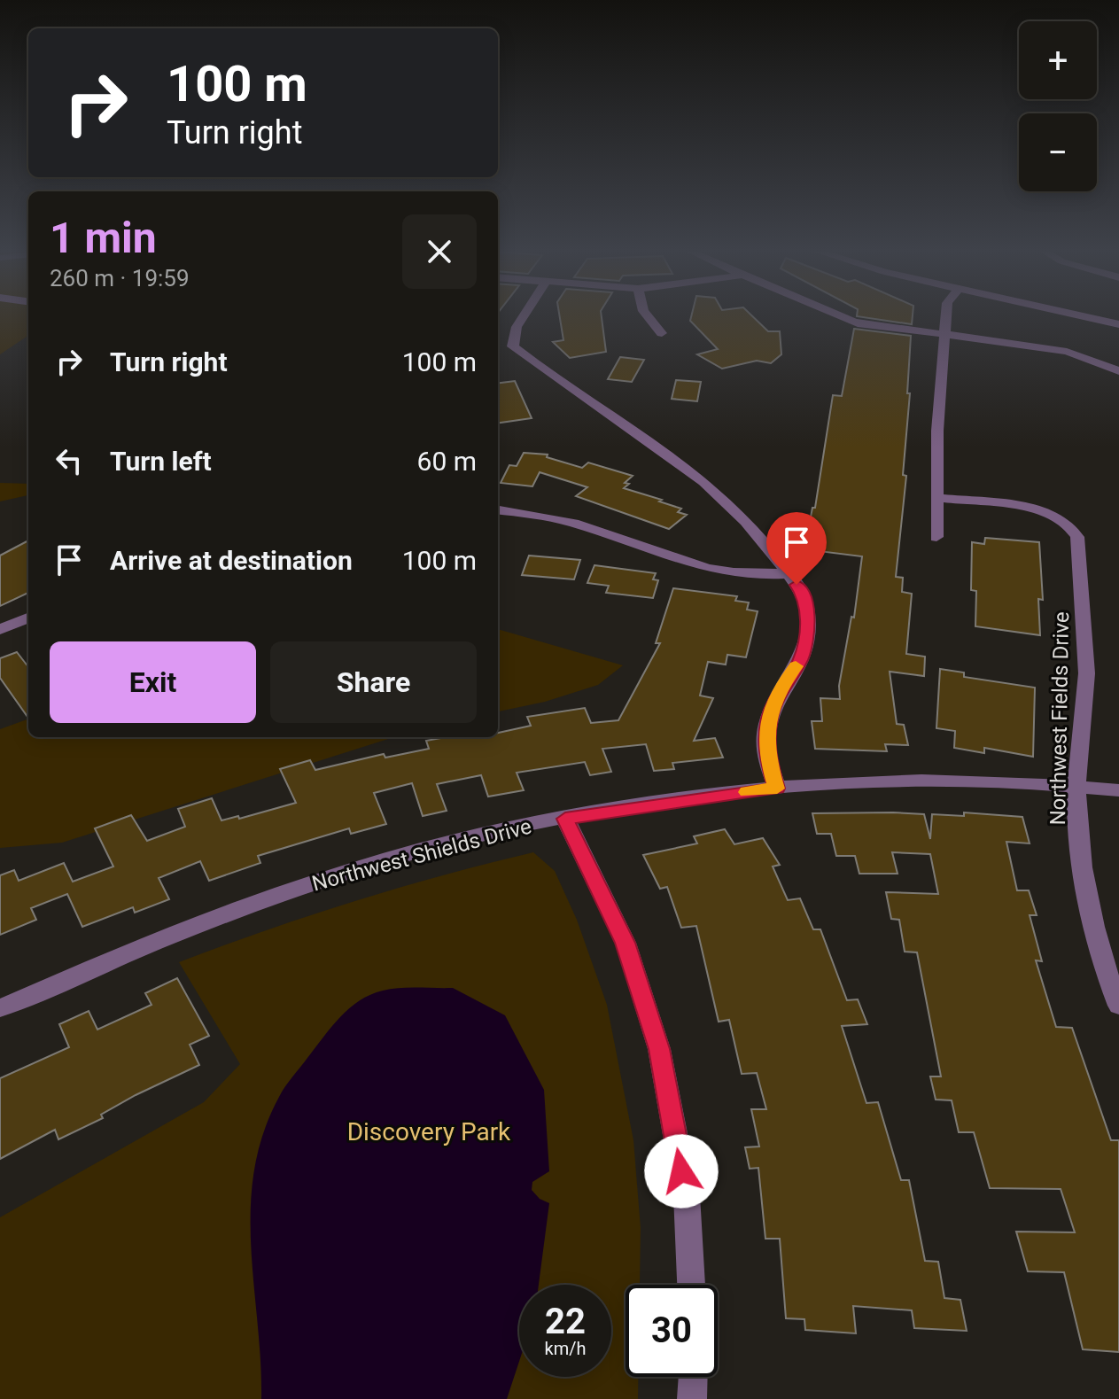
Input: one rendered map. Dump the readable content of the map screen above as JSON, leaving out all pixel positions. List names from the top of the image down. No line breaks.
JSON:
{"streets":{"street":["Northwest Fields Drive","Northwest Shields Drive"]},"crossings":[["Northwest Fields Drive","Northwest Shields Drive"]],"parks":["Discovery Park"],"page":{"map_buttons":["+","−"],"turn":["100 m","Turn right"],"heading":["1 min","260 m · 19:59"],"list":[{"name":"Turn right","value":"100 m"},{"name":"Turn left","value":"60 m"},{"name":"Arrive at destination","value":"100 m"}],"buttons":["Exit","Share"],"speed":"22 km/h","limit":"30"}}
